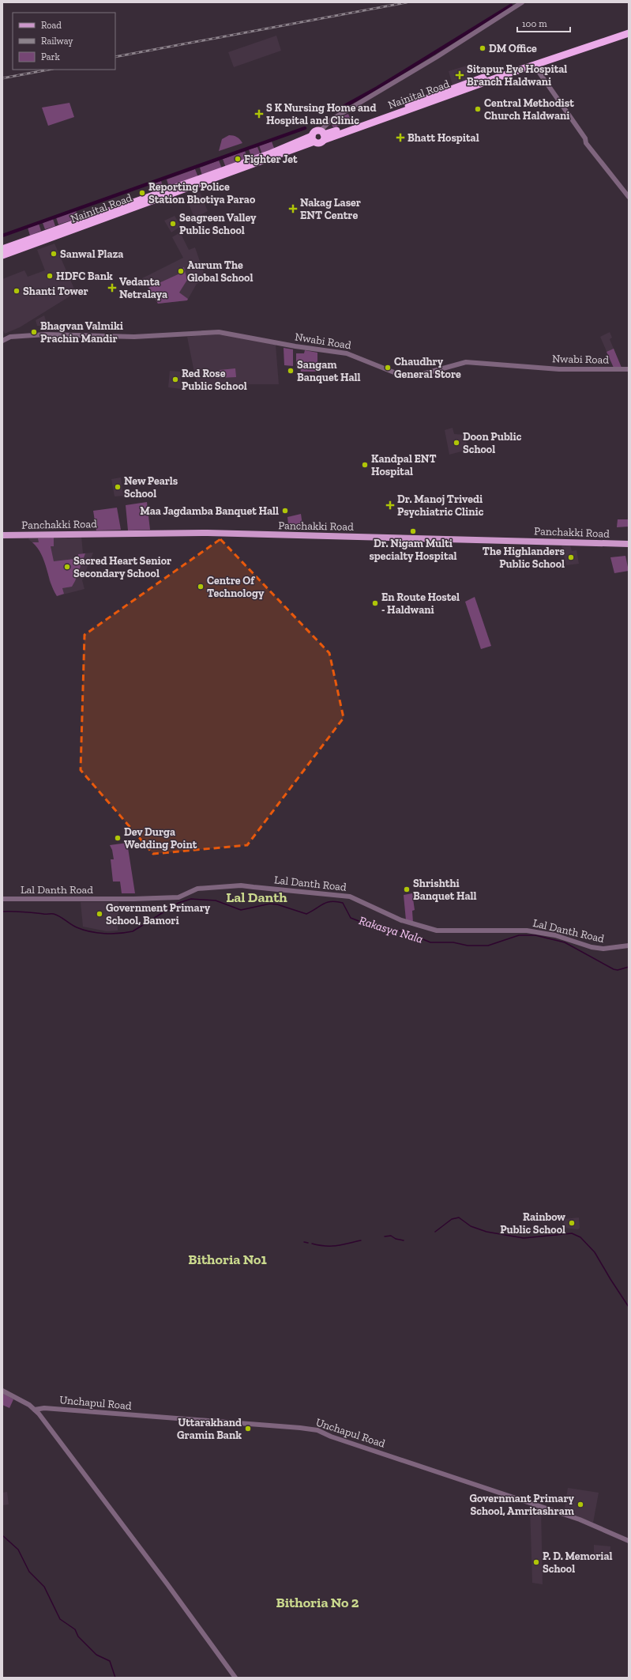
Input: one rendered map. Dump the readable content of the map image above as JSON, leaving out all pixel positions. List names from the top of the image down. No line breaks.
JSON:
{"streets":{"highway":["Nainital Road"],"main road":["Panchakki Road"],"street":["Nwabi Road","Lal Danth Road","Unchapul Road"]},"districts":["Lal Danth","Bithoria No1","Bithoria No 2"],"water":["Rakasya Nala"],"places":{"other":["DM Office","Central Methodist Church Haldwani","Fighter Jet","Reporting Police Station Bhotiya Parao","Seagreen Valley Public School","Sanwal Plaza","Aurum The Global School","HDFC Bank","Shanti Tower","Bhagvan Valmiki Prachin Mandir","Chaudhry General Store","Sangam Banquet Hall","Red Rose Public School","Doon Public School","Kandpal ENT Hospital","New Pearls School","Maa Jagdamba Banquet Hall","Dr. Nigam Multi specialty Hospital","The Highlanders Public School","Sacred Heart Senior Secondary School","Centre Of Technology","En Route Hostel - Haldwani","Dev Durga Wedding Point","Shrishthi Banquet Hall","Government Primary School, Bamori","Rainbow Public School","Uttarakhand Gramin Bank","Governmant Primary School, Amritashram","P. D. Memorial School"],"health":["Sitapur Eye Hospital Branch Haldwani","S K Nursing Home and Hospital and Clinic","Bhatt Hospital","Nakag Laser ENT Centre","Vedanta Netralaya","Dr. Manoj Trivedi Psychiatric Clinic"]},"legend":["Road","Railway","Park"],"scale_bar":"100 m"}
